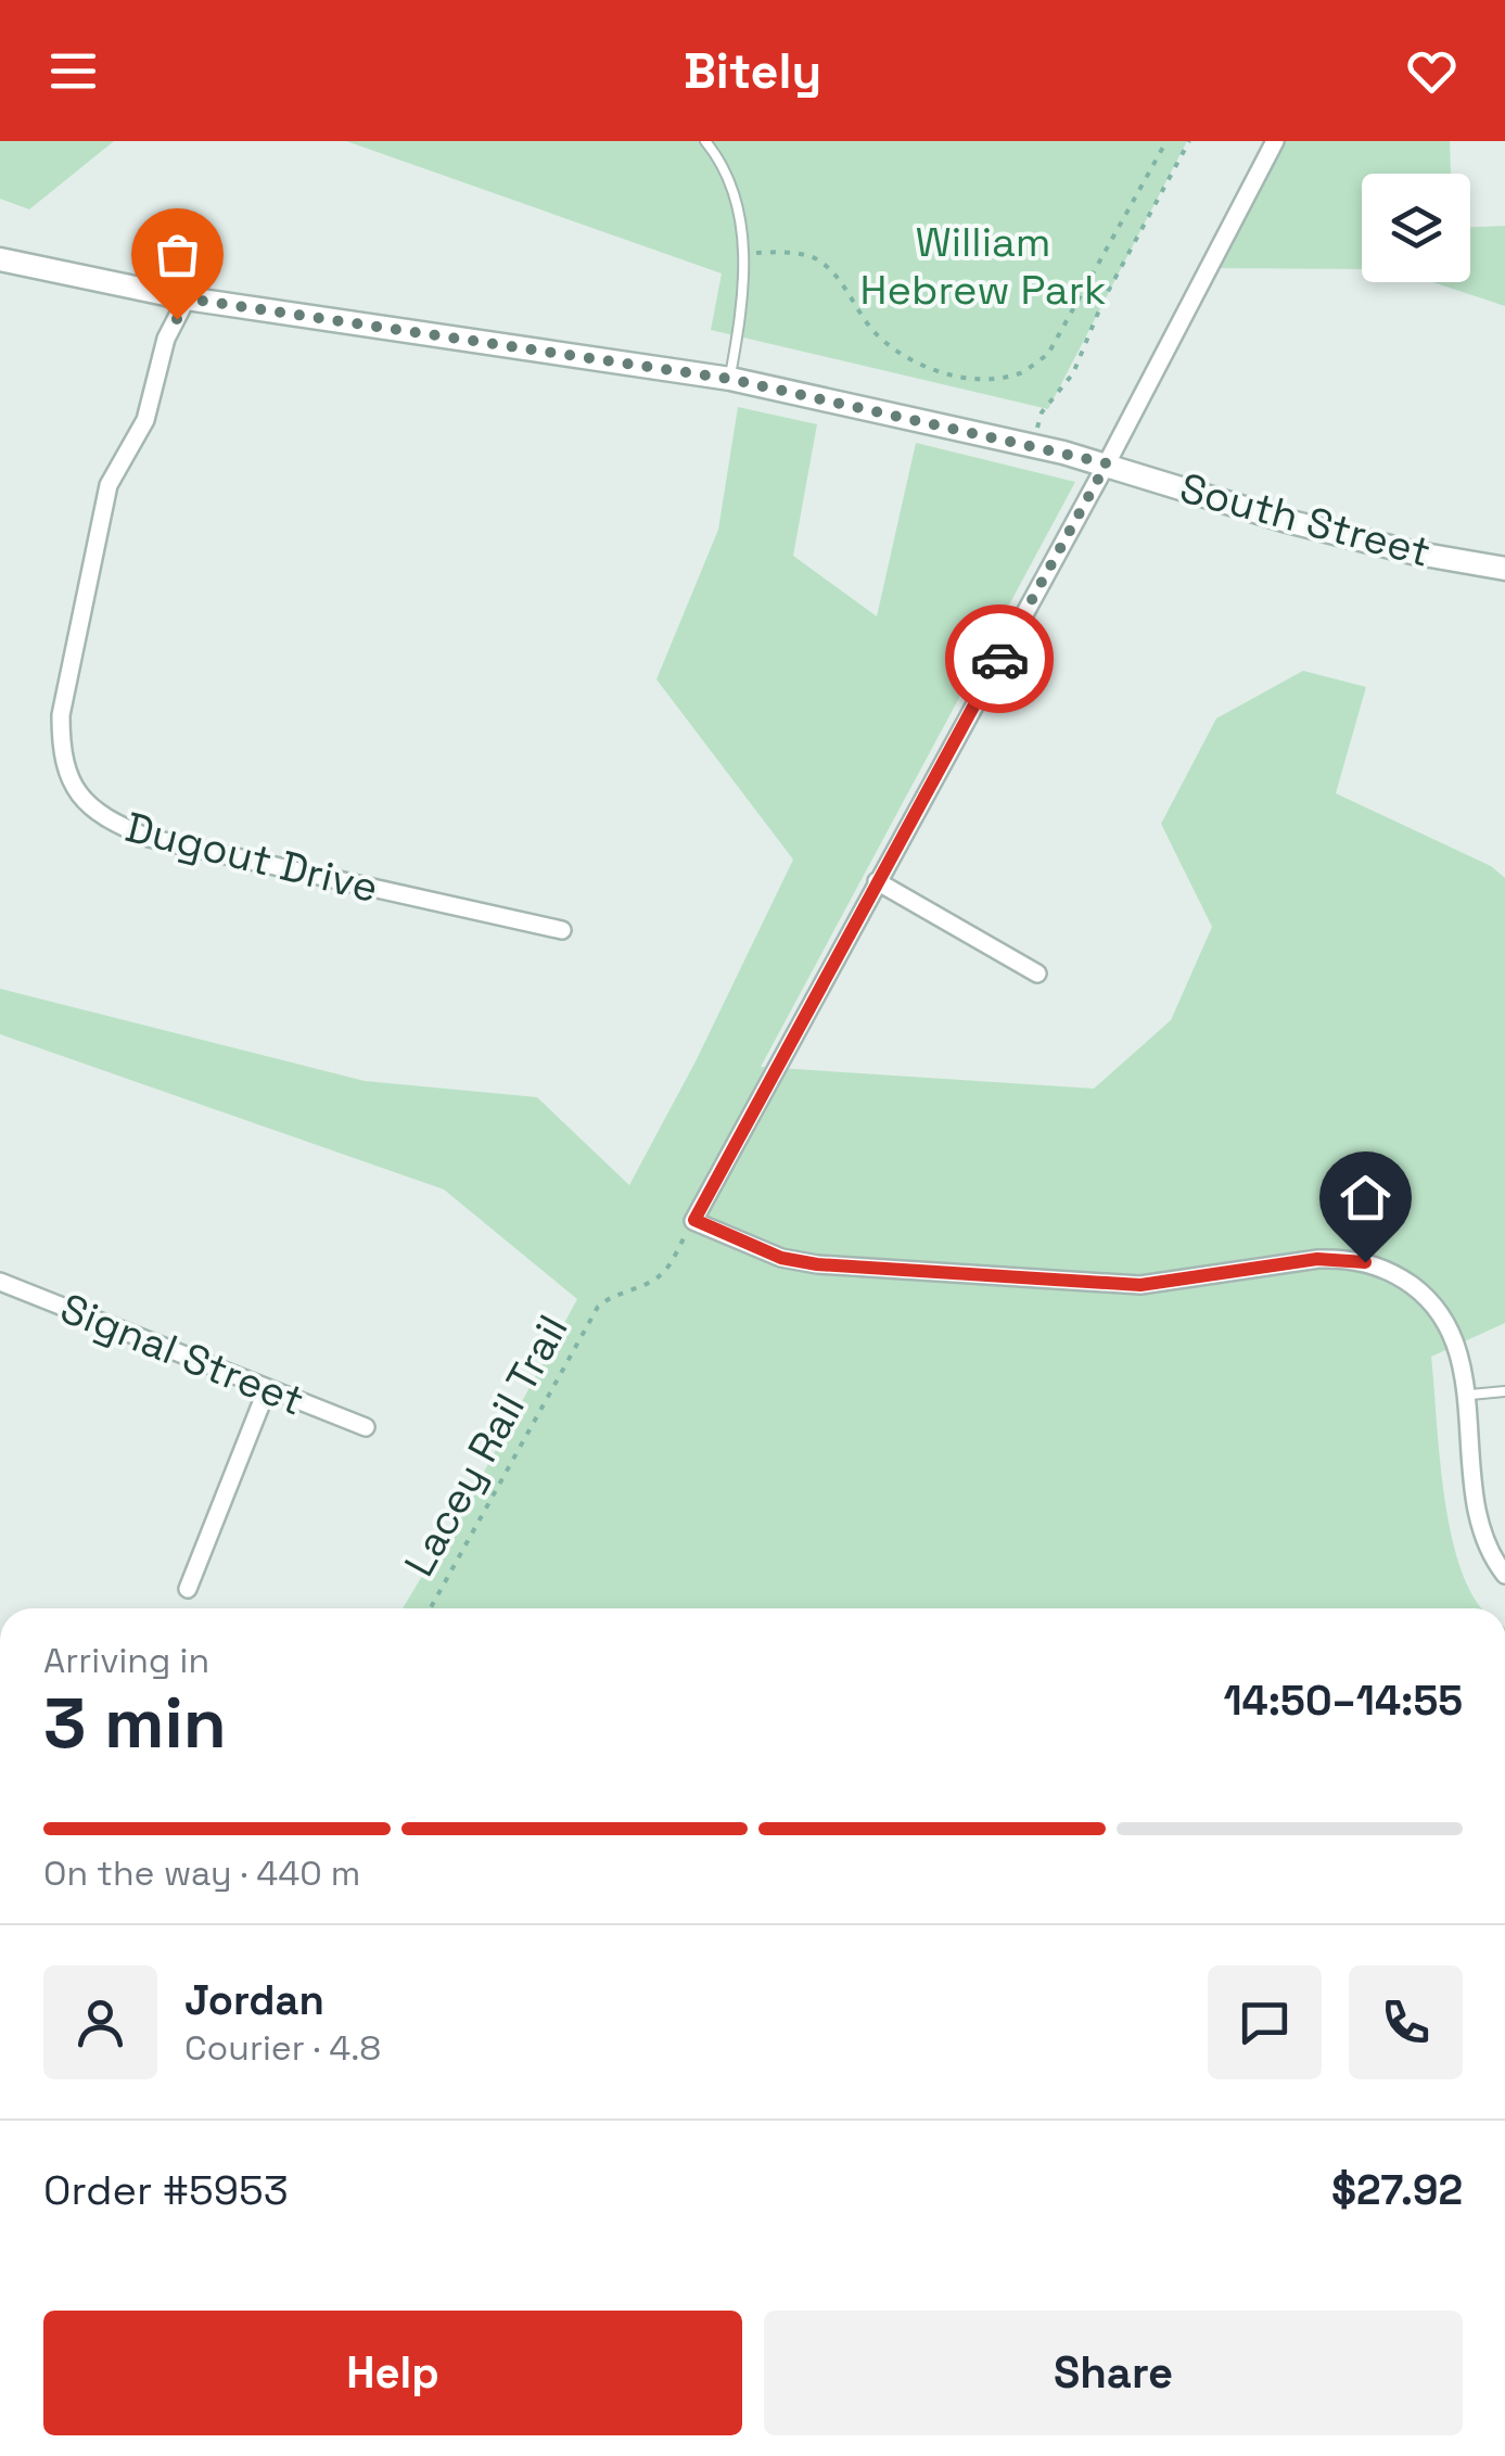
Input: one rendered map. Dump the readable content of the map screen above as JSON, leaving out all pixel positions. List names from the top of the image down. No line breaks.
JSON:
{"streets":{"street":["South Street","Dugout Drive","Signal Street"],"path":["Lacey Rail Trail"]},"crossings":[["South Street","Dugout Drive"]],"parks":["William Hebrew Park"],"page":{"header":"Bitely","heading":["3 min","Arriving in","14:50–14:55"],"panel":["Jordan","Courier · 4.8","Order #5953","$27.92"],"bar":"On the way · 440 m","buttons":["Help","Share"]}}
